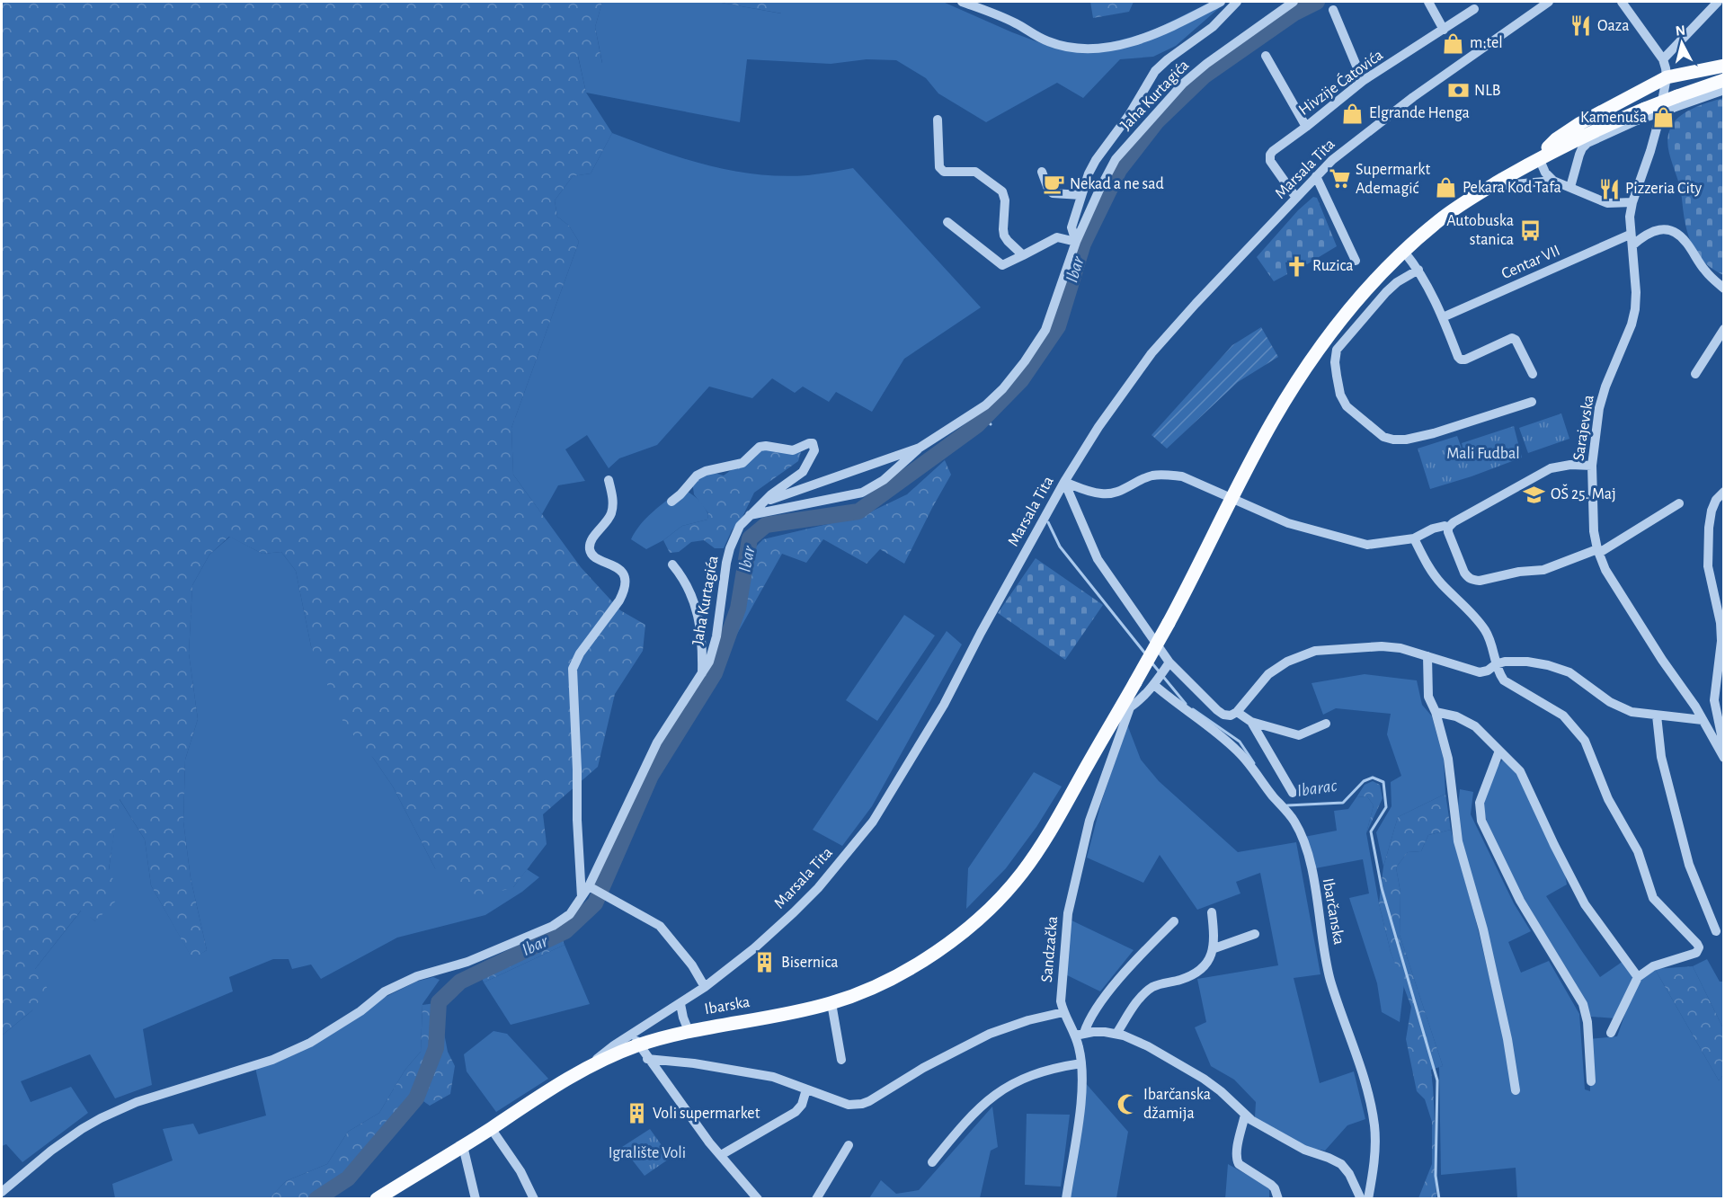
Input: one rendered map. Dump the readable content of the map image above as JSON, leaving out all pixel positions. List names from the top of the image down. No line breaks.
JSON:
{"streets":{"main road":["Ibarska"],"street":["Hivzije Ćatovića","Jaha Kurtagića","Marsala Tita","Centar VII","Sarajevska","Ibarčanska","Sandzačka"]},"crossings":[["Hivzije Ćatovića","Marsala Tita"],["Marsala Tita","Ibarska"],["Centar VII","Sarajevska"],["Sandzačka","Ibarska"]],"water":["Ibar","Ibarac"],"parks":["Mali Fudbal","Igralište Voli"],"places":{"restaurant":["Oaza","Pizzeria City"],"shop":["m:tel","Elgrande Henga","Kamenuša","Pekara Kod Tafa"],"bank":["NLB"],"supermarket":["Supermarkt Ademagić"],"cafe":["Nekad a ne sad"],"bus stop":["Autobuska stanica"],"church":["Ruzica"],"school or university":["OŠ 25. Maj"],"building":["Bisernica","Voli supermarket"],"mosque":["Ibarčanska džamija"]},"north":"top"}
